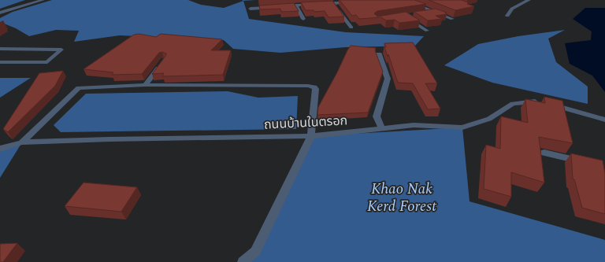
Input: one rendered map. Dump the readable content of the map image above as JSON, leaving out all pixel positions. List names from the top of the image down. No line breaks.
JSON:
{"streets":{"street":["ถนนบ้านในตรอก"]},"parks":["Khao Nak Kerd Forest"]}
